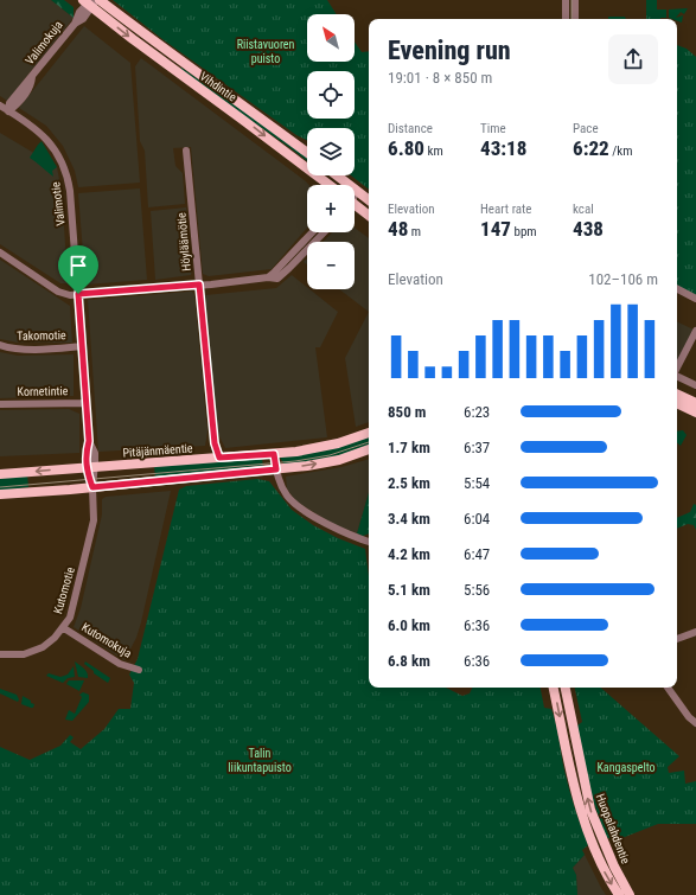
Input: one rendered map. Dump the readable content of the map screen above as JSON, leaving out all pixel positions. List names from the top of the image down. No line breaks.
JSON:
{"streets":{"main road":["Vihdintie","Pitäjänmäentie","Huopalahdentie"],"street":["Valimokuja","Valimotie","Höyläämötie","Takomotie","Kornetintie","Kutomotie","Kutomokuja"]},"crossings":[["Valimokuja","Vihdintie"],["Valimokuja","Valimotie"],["Valimotie","Takomotie"],["Valimotie","Kornetintie"],["Valimotie","Pitäjänmäentie"],["Valimotie","Kutomotie"],["Höyläämötie","Pitäjänmäentie"],["Kutomotie","Kutomokuja"]],"parks":["Riistavuoren puisto","Talin liikuntapuisto","Kangaspelto"],"north":"top left","page":{"map_buttons":["+","−"],"heading":["Evening run","19:01 · 8 × 850 m"],"stats":[["Distance","6.80 km"],["Time","43:18"],["Pace","6:22 /km"],["Elevation","48 m"],["Heart rate","147 bpm"],["kcal","438"]],"chart":["Elevation","102–106 m"],"list":[{"name":"850 m","note":"6:23"},{"name":"1.7 km","note":"6:37"},{"name":"2.5 km","note":"5:54"},{"name":"3.4 km","note":"6:04"},{"name":"4.2 km","note":"6:47"},{"name":"5.1 km","note":"5:56"},{"name":"6.0 km","note":"6:36"},{"name":"6.8 km","note":"6:36"}]}}
